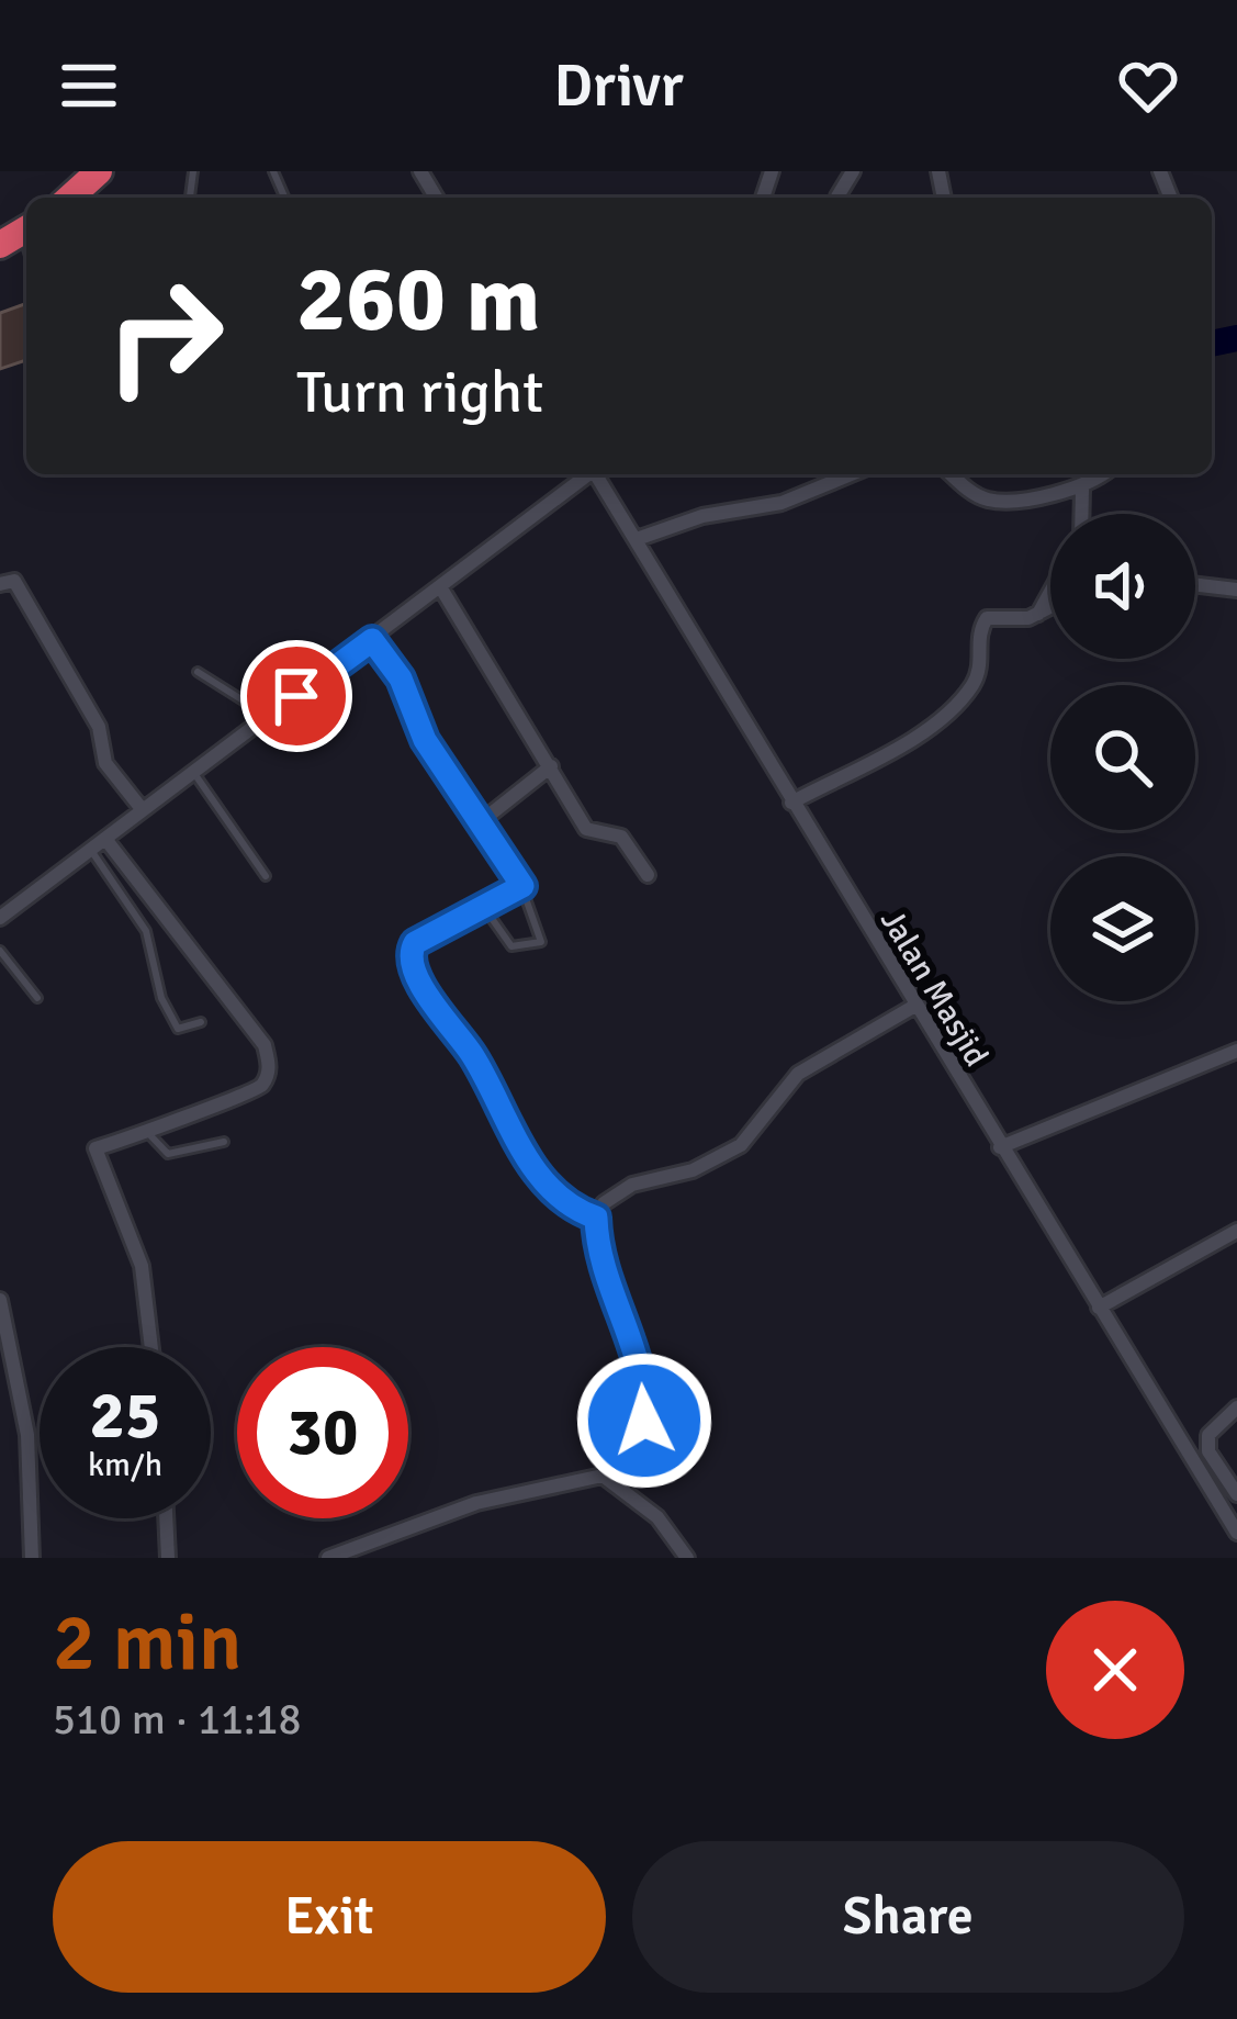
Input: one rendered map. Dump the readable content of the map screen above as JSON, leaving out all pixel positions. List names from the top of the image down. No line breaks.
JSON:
{"streets":{"street":["Jalan Masjid"]},"page":{"header":"Drivr","turn":["260 m","Turn right"],"speed":"25 km/h","limit":"30","heading":["2 min","510 m · 11:18"],"buttons":["Exit","Share"]}}
